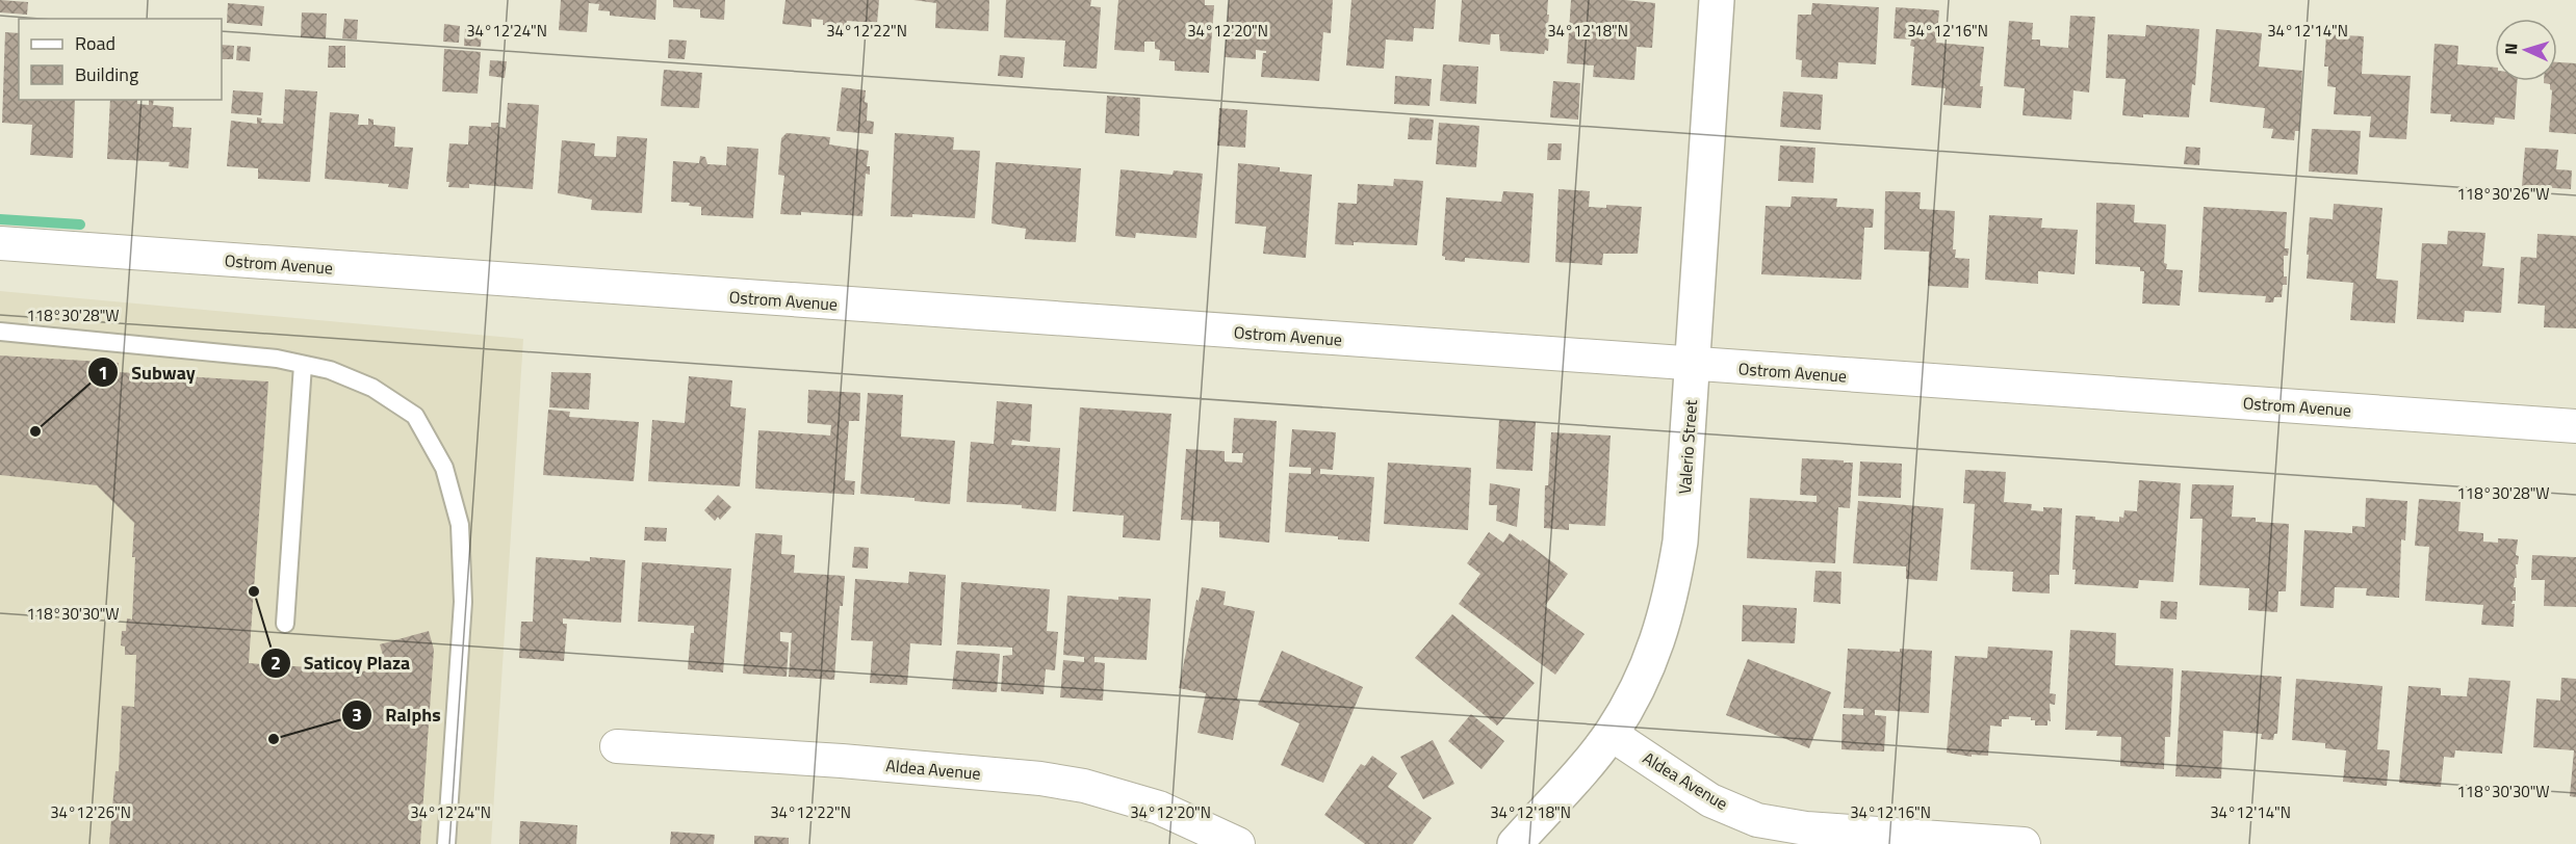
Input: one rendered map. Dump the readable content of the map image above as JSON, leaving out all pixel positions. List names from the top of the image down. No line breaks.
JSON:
{"streets":{"street":["Ostrom Avenue","Valerio Street","Aldea Avenue"]},"crossings":[["Ostrom Avenue","Valerio Street"],["Valerio Street","Aldea Avenue"]],"places":["Subway","Saticoy Plaza","Ralphs"],"legend":["Road","Building"],"north":"left","coordinates":["34°12'24\"N","34°12'22\"N","34°12'20\"N","34°12'18\"N","34°12'16\"N","34°12'14\"N","118°30'26\"W","118°30'28\"W","118°30'30\"W","34°12'26\"N"]}
